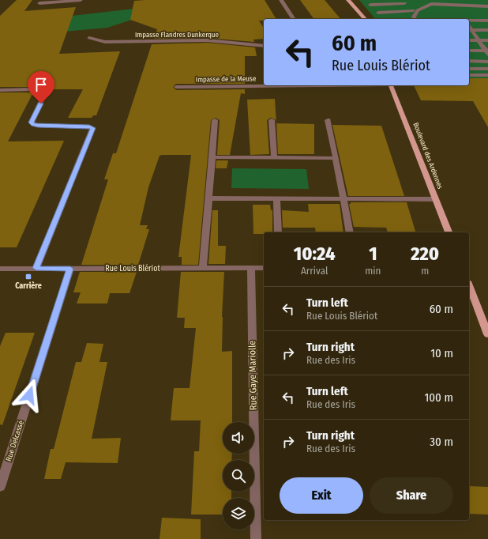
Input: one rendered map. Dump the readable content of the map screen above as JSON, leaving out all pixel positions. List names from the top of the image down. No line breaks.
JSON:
{"streets":{"main road":["Boulevard des Ardennes"],"street":["Impasse Flandres Dunkerque","Impasse de la Meuse","Rue Louis Blériot","Rue Gaye Mariolle","Rue Delcassé"]},"crossings":[["Rue Louis Blériot","Rue Gaye Mariolle"],["Rue Louis Blériot","Rue Delcassé"]],"places":{"transit":["Carrière"]},"page":{"turn":["60 m","Rue Louis Blériot"],"eta":["10:24","Arrival","1","min","220","m"],"list":[{"name":"Turn left","note":"Rue Louis Blériot","value":"60 m"},{"name":"Turn right","note":"Rue des Iris","value":"10 m"},{"name":"Turn left","note":"Rue des Iris","value":"100 m"},{"name":"Turn right","note":"Rue des Iris","value":"30 m"}],"buttons":["Exit","Share"]}}
